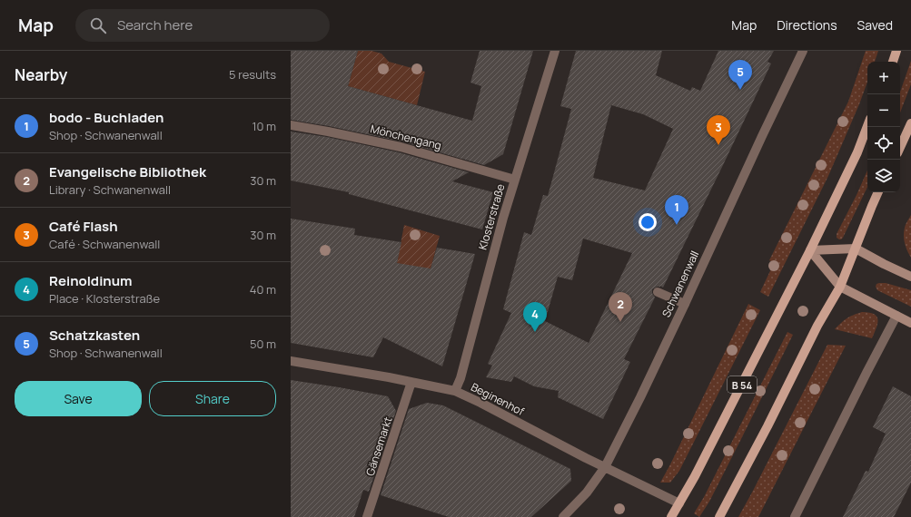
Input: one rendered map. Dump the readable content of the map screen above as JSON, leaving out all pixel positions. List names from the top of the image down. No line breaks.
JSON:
{"streets":{"main road":["B 54"],"street":["Mönchengang","Klosterstraße","Schwanenwall","Beginenhof","Gänsemarkt"]},"crossings":[["Mönchengang","Klosterstraße"],["Klosterstraße","Beginenhof"],["Schwanenwall","Beginenhof"],["B 54","Beginenhof"],["Beginenhof","Gänsemarkt"]],"page":{"header":"Map","search":"Search here","nav":["Map","Directions","Saved"],"heading":["Nearby","5 results"],"pins":["5","3","1","2","4"],"map_buttons":["+","−"],"list":[{"mark":"1","name":"bodo - Buchladen","note":"Shop · Schwanenwall","value":"10 m"},{"mark":"2","name":"Evangelische Bibliothek","note":"Library · Schwanenwall","value":"30 m"},{"mark":"3","name":"Café Flash","note":"Café · Schwanenwall","value":"30 m"},{"mark":"4","name":"Reinoldinum","note":"Place · Klosterstraße","value":"40 m"},{"mark":"5","name":"Schatzkasten","note":"Shop · Schwanenwall","value":"50 m"}],"buttons":["Save","Share"]}}
